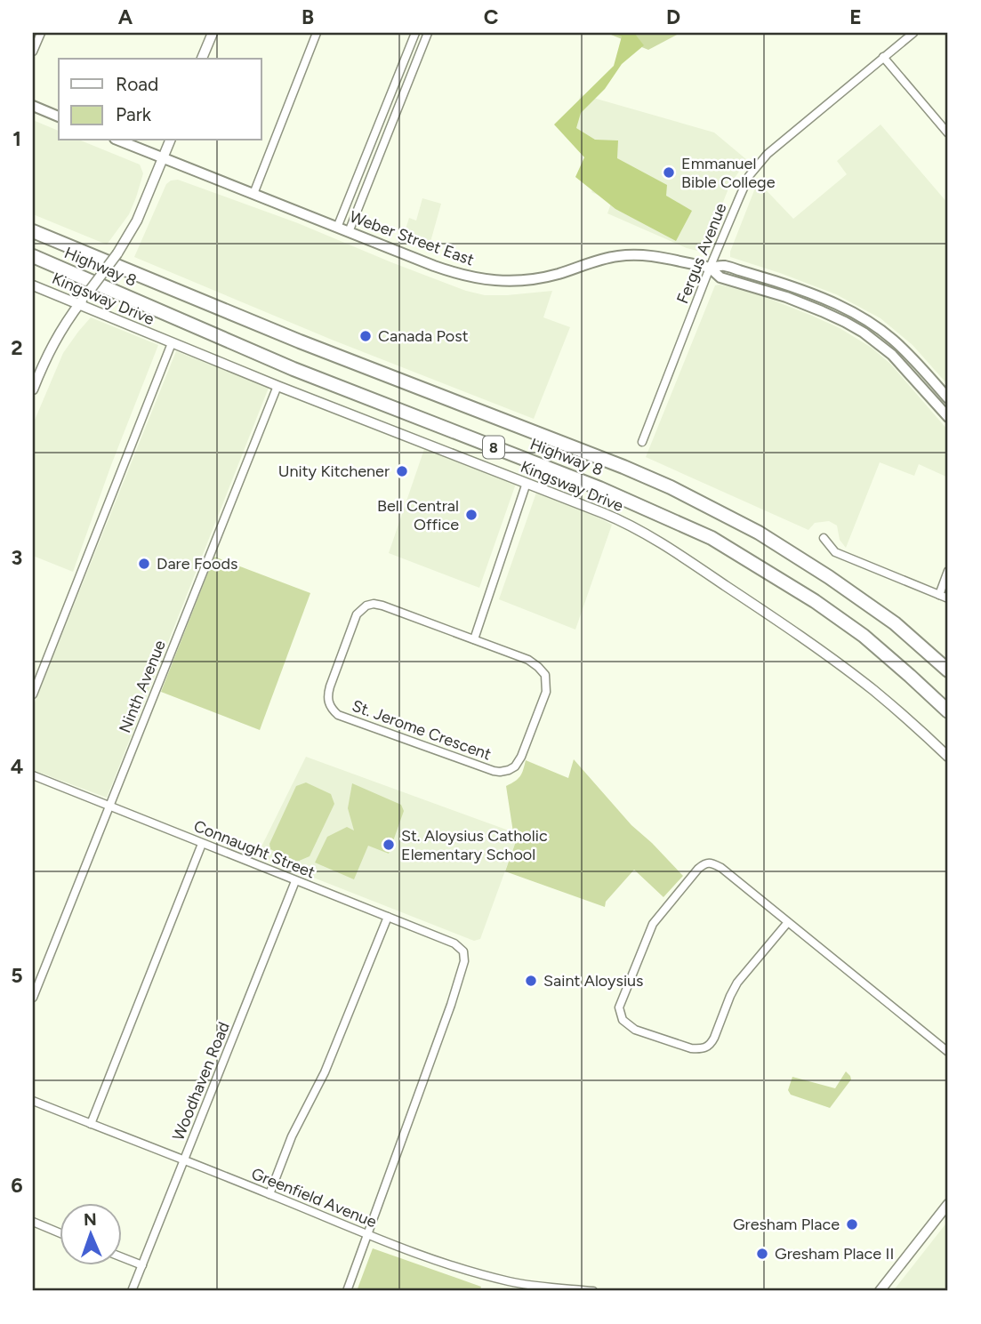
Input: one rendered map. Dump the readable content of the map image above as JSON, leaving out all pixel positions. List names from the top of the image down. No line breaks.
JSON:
{"streets":{"highway":["Highway 8","8"],"main road":["Weber Street East"],"street":["Fergus Avenue","Kingsway Drive","Ninth Avenue","St. Jerome Crescent","Connaught Street","Woodhaven Road","Greenfield Avenue"]},"crossings":[["Weber Street East","Fergus Avenue"],["Kingsway Drive","Ninth Avenue"],["Ninth Avenue","Connaught Street"],["Connaught Street","Woodhaven Road"],["Connaught Street","Greenfield Avenue"],["Woodhaven Road","Greenfield Avenue"]],"places":["Emmanuel Bible College","Canada Post","Unity Kitchener","Bell Central Office","Dare Foods","St. Aloysius Catholic Elementary School","Saint Aloysius","Gresham Place","Gresham Place II"],"legend":["Road","Park"],"north":"top","grid":{"columns":["A","B","C","D","E"],"rows":["1","2","3","4","5","6"]}}
